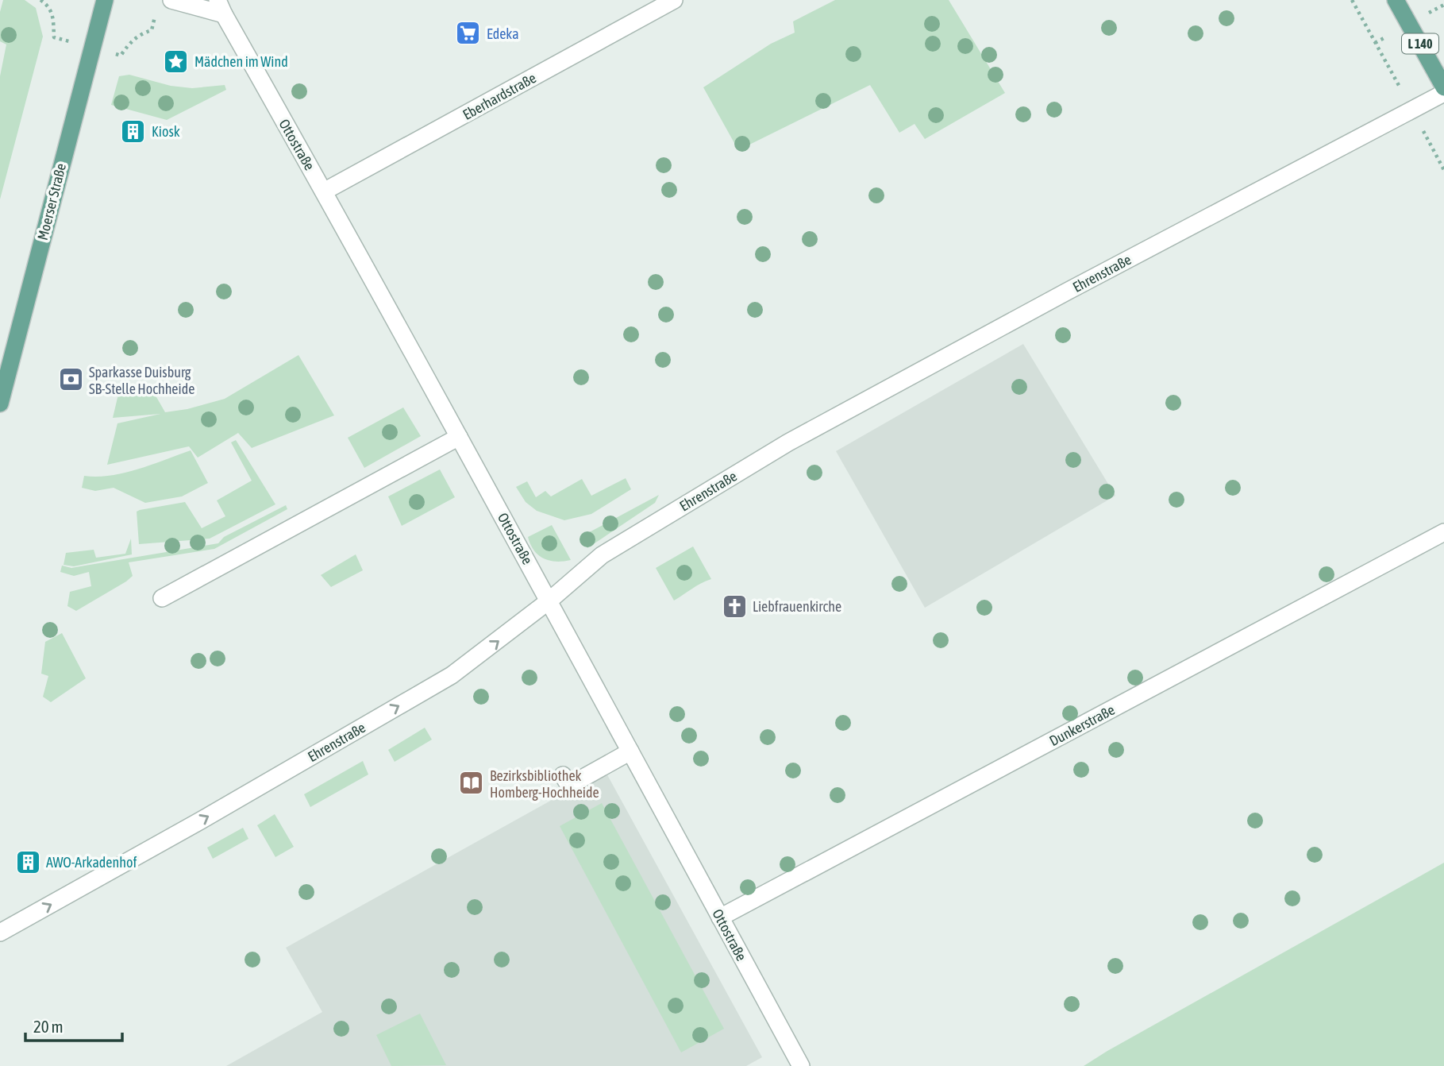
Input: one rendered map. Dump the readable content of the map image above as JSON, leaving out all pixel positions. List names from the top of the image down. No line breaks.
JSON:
{"streets":{"main road":["L 140","Moerser Straße"],"street":["Eberhardstraße","Ottostraße","Ehrenstraße","Dunkerstraße"]},"crossings":[["Eberhardstraße","Ottostraße"],["Ottostraße","Ehrenstraße"],["Ottostraße","Dunkerstraße"]],"one_way":["Ehrenstraße"],"places":{"supermarket":["Edeka"],"place":["Mädchen im Wind"],"building":["Kiosk","AWO-Arkadenhof"],"bank":["Sparkasse Duisburg SB-Stelle Hochheide"],"church":["Liebfrauenkirche"],"library":["Bezirksbibliothek Homberg-Hochheide"]},"scale_bar":"20 m"}
